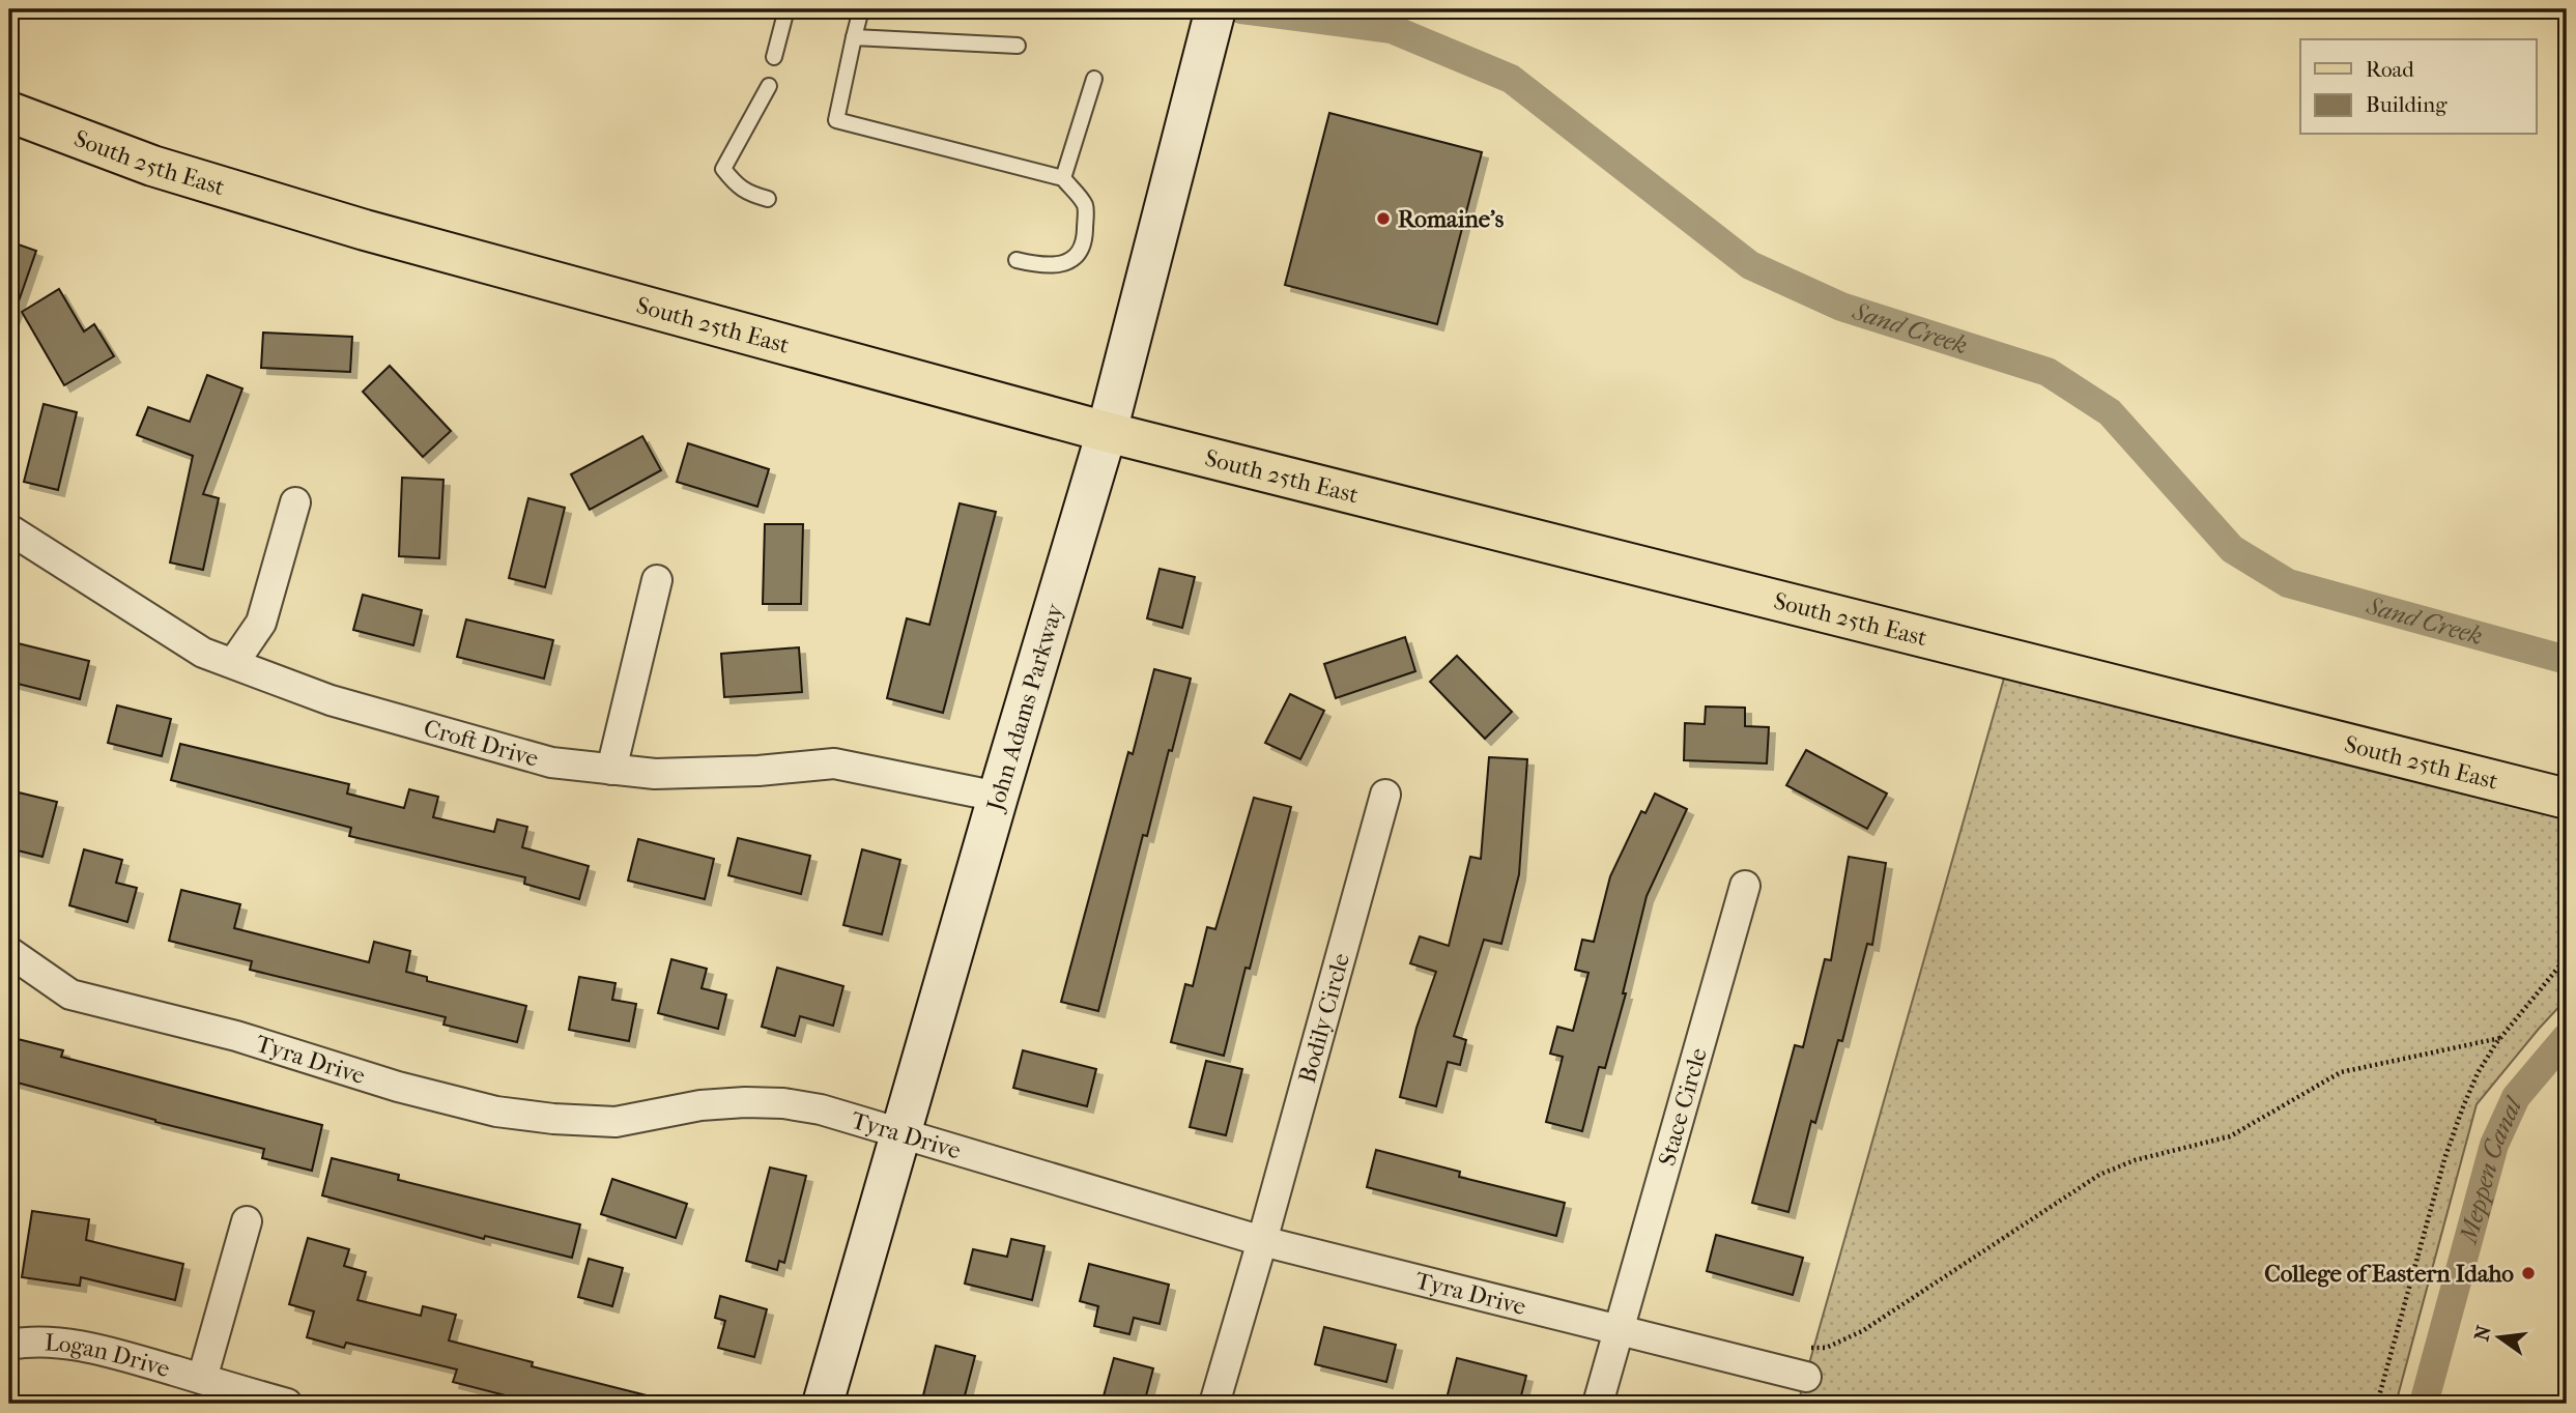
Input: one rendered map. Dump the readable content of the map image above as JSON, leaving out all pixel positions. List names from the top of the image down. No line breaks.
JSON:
{"streets":{"main road":["South 25th East"],"street":["John Adams Parkway","Croft Drive","Bodily Circle","Tyra Drive","Stace Circle","Logan Drive"]},"crossings":[["South 25th East","John Adams Parkway"],["John Adams Parkway","Croft Drive"],["John Adams Parkway","Tyra Drive"],["Bodily Circle","Tyra Drive"],["Tyra Drive","Stace Circle"]],"water":["Sand Creek","Meppen Canal"],"places":["Romaine's","College of Eastern Idaho"],"legend":["Road","Building"],"north":"left"}
